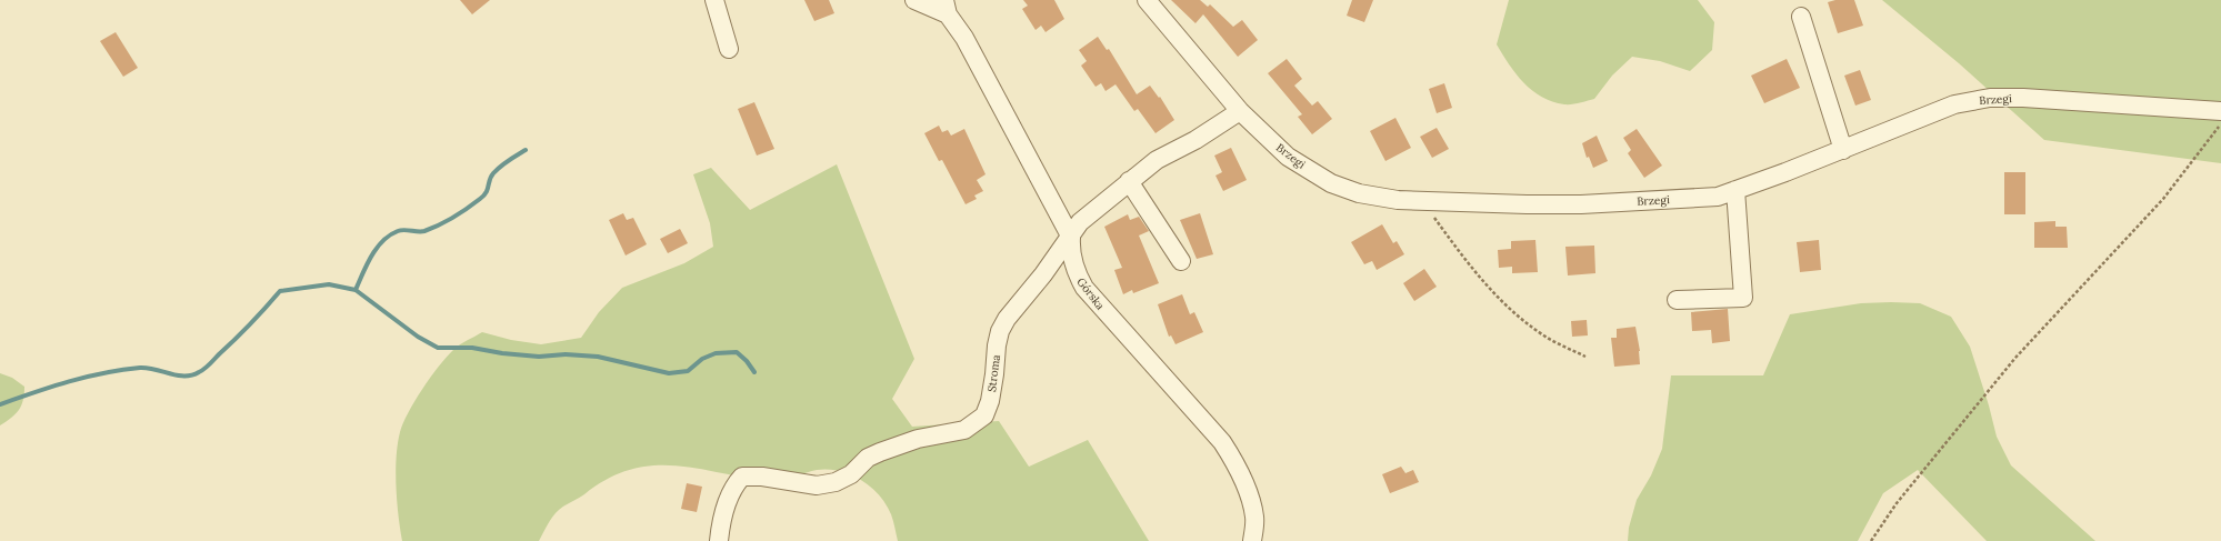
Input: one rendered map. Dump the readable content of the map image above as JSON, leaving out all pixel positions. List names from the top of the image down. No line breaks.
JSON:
{"streets":{"street":["Brzegi","Górska","Stroma"]},"crossings":[["Brzegi","Stroma"],["Górska","Stroma"]]}
